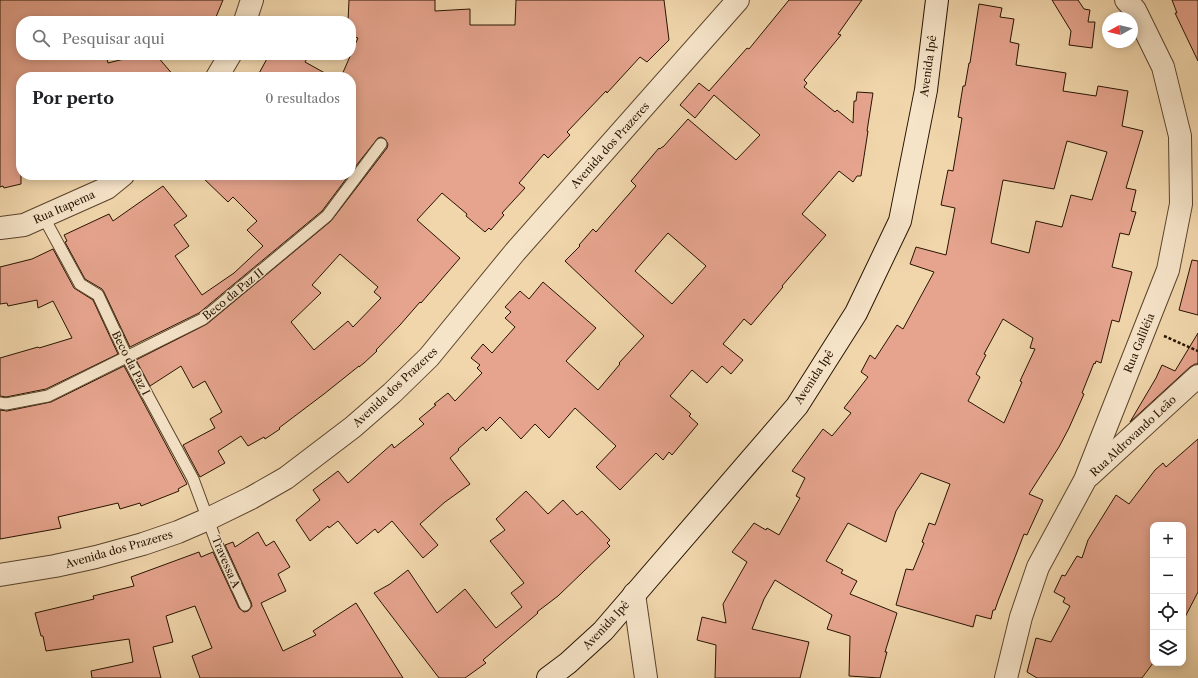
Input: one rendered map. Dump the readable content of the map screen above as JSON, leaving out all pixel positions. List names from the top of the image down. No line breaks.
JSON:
{"streets":{"street":["Avenida Ipê","Avenida dos Prazeres","Rua Itapema","Rua Galiléia","Rua Aldrovando Leão"],"lane":["Beco da Paz II","Beco da Paz I","Travessa A"]},"crossings":[["Avenida dos Prazeres","Beco da Paz I"],["Avenida dos Prazeres","Travessa A"],["Rua Itapema","Beco da Paz I"],["Beco da Paz II","Beco da Paz I"],["Rua Galiléia","Rua Aldrovando Leão"],["Beco da Paz I","Travessa A"]],"north":"left","page":{"search":"Pesquisar aqui","heading":["Por perto","0 resultados"],"map_buttons":["+","−"]}}
